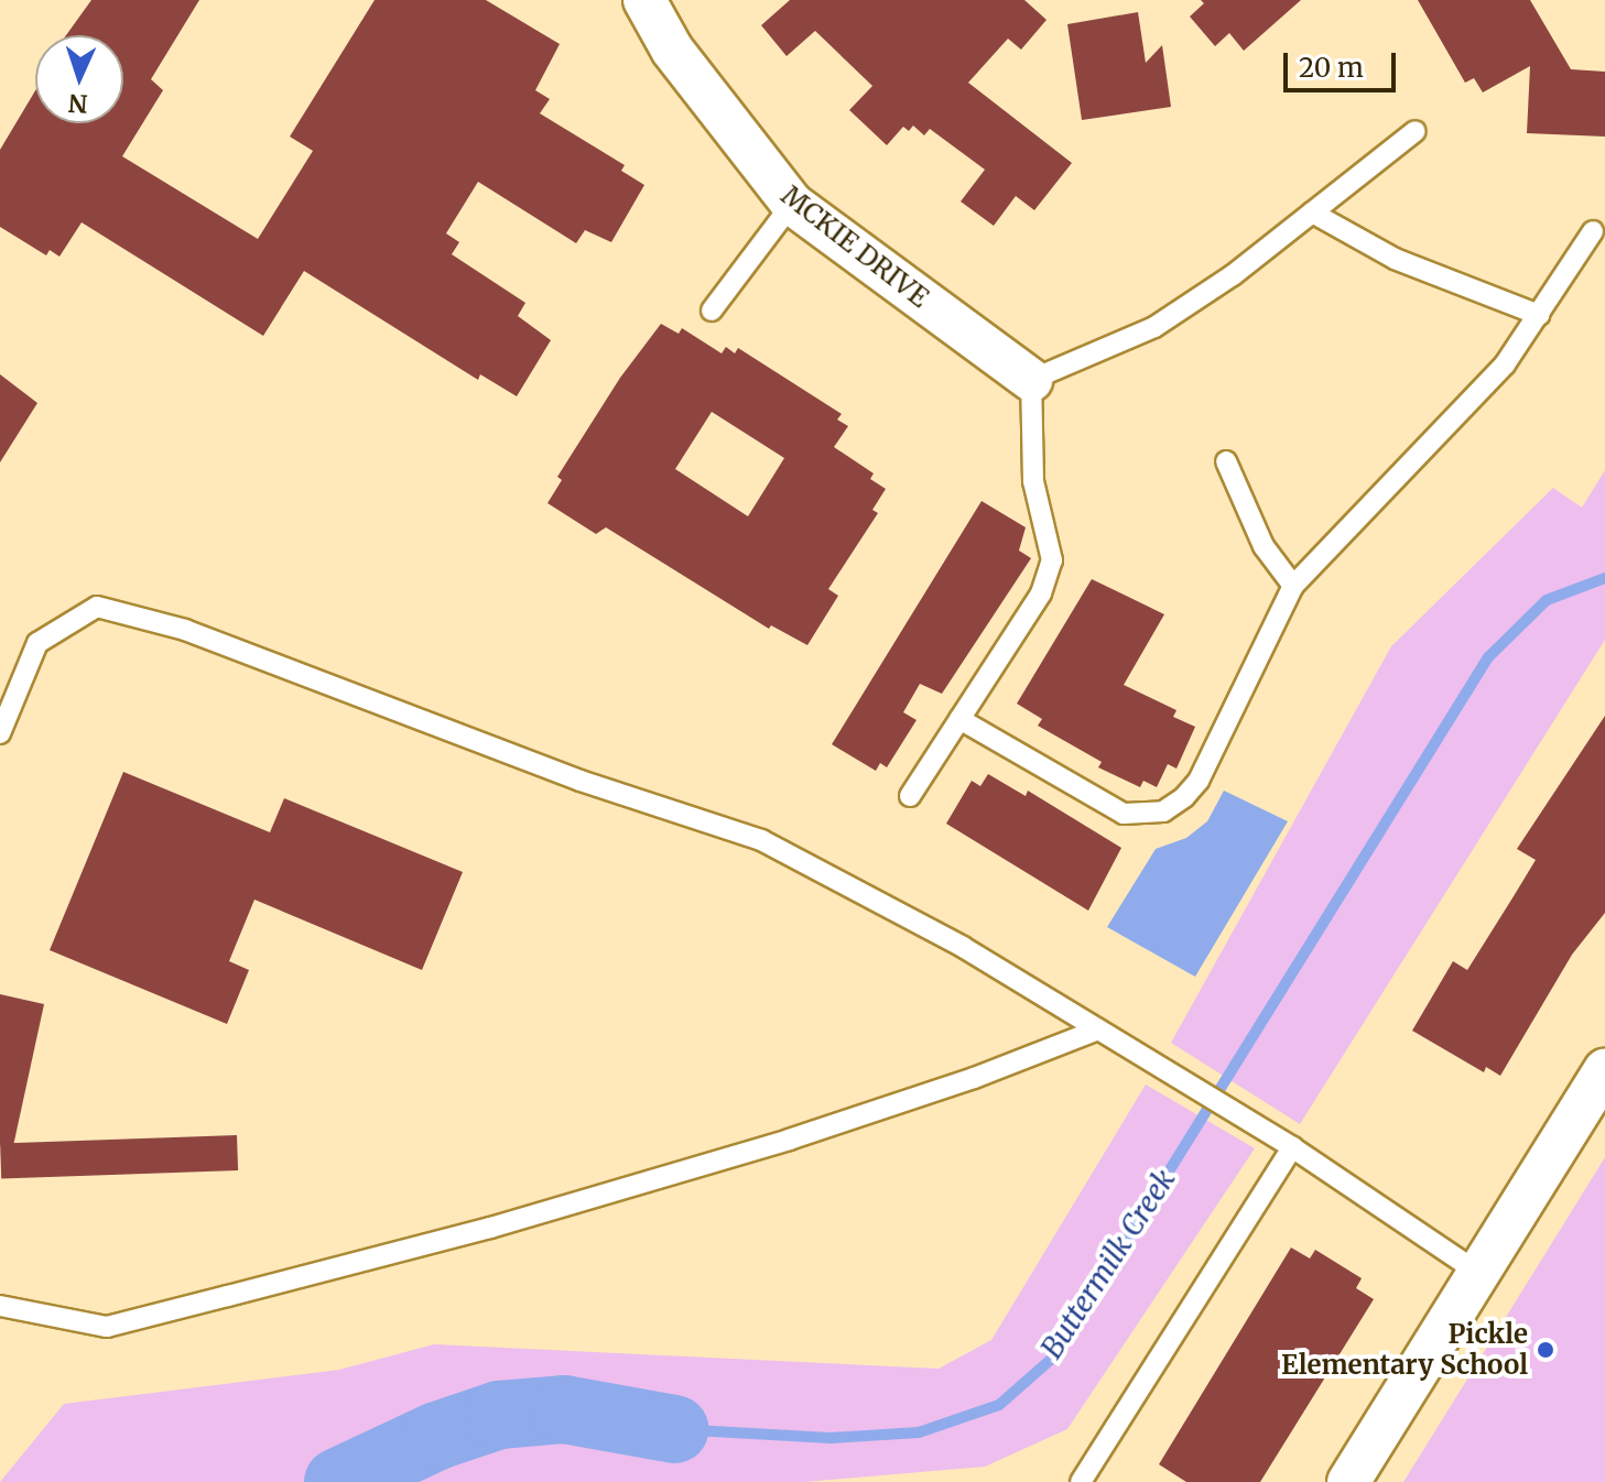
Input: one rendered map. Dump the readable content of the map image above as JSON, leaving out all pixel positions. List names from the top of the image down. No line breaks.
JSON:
{"streets":{"street":["MCKIE DRIVE"]},"water":["Buttermilk Creek"],"places":["Pickle Elementary School"],"scale_bar":"20 m","north":"bottom"}
